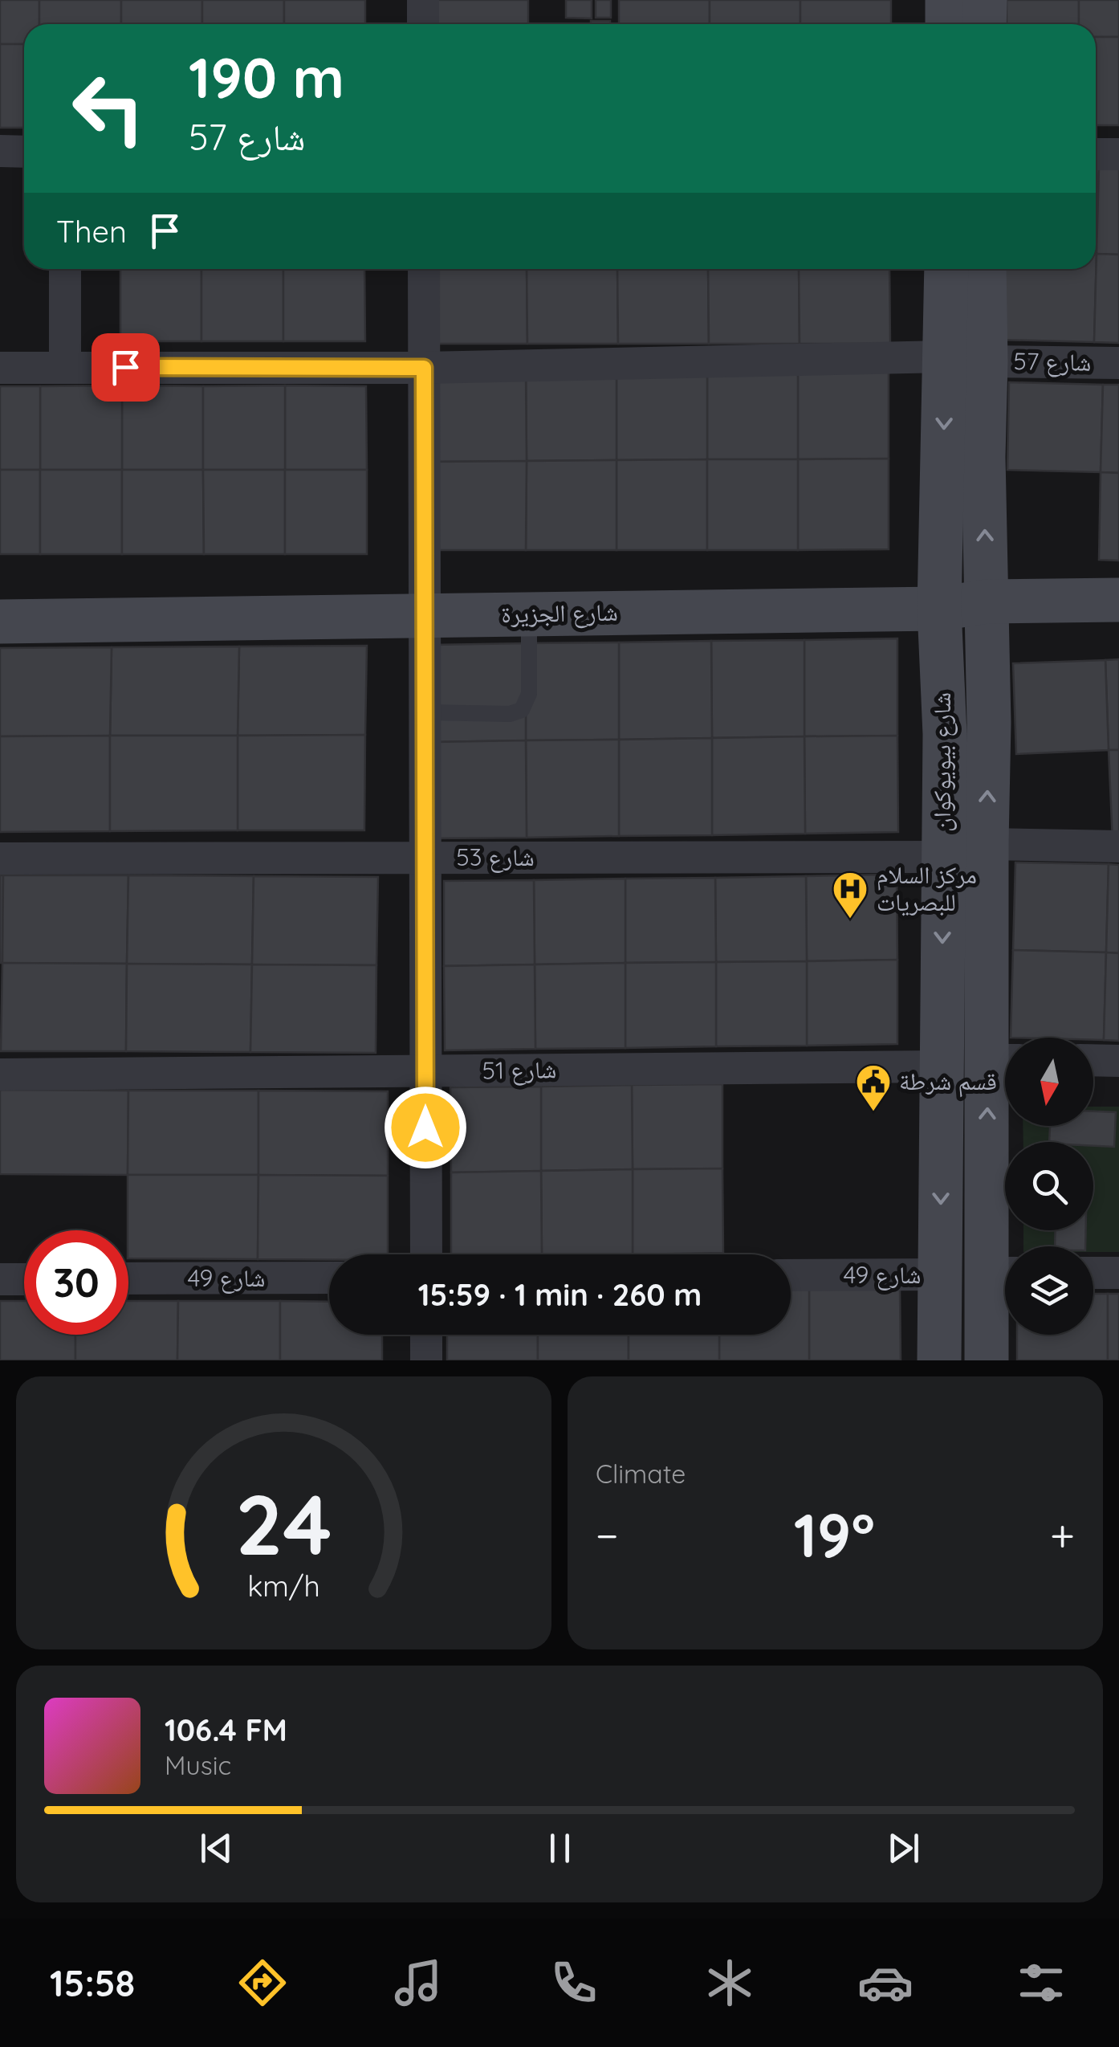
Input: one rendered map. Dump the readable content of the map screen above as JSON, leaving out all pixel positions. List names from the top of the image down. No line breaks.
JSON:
{"streets":{"main road":["شارع الجزيرة","شارع بيويوكوان"],"street":["شارع 57","شارع 53","شارع 51","شارع 49"]},"crossings":[["شارع 57","شارع بيويوكوان"],["شارع الجزيرة","شارع بيويوكوان"],["شارع بيويوكوان","شارع 53"],["شارع بيويوكوان","شارع 51"],["شارع بيويوكوان","شارع 49"]],"places":{"hospital":["مركز السلام للبصريات"],"public building":["قسم شرطة"]},"north":"bottom","page":{"turn":["190 m","شارع 57"],"then":"Then","limit":"30","trip":"15:59 · 1 min · 260 m","tile":"Climate","heat":["−","19°","+"],"song":["106.4 FM","Music"],"tabs":"15:58","gauge":["24","km/h"]}}
